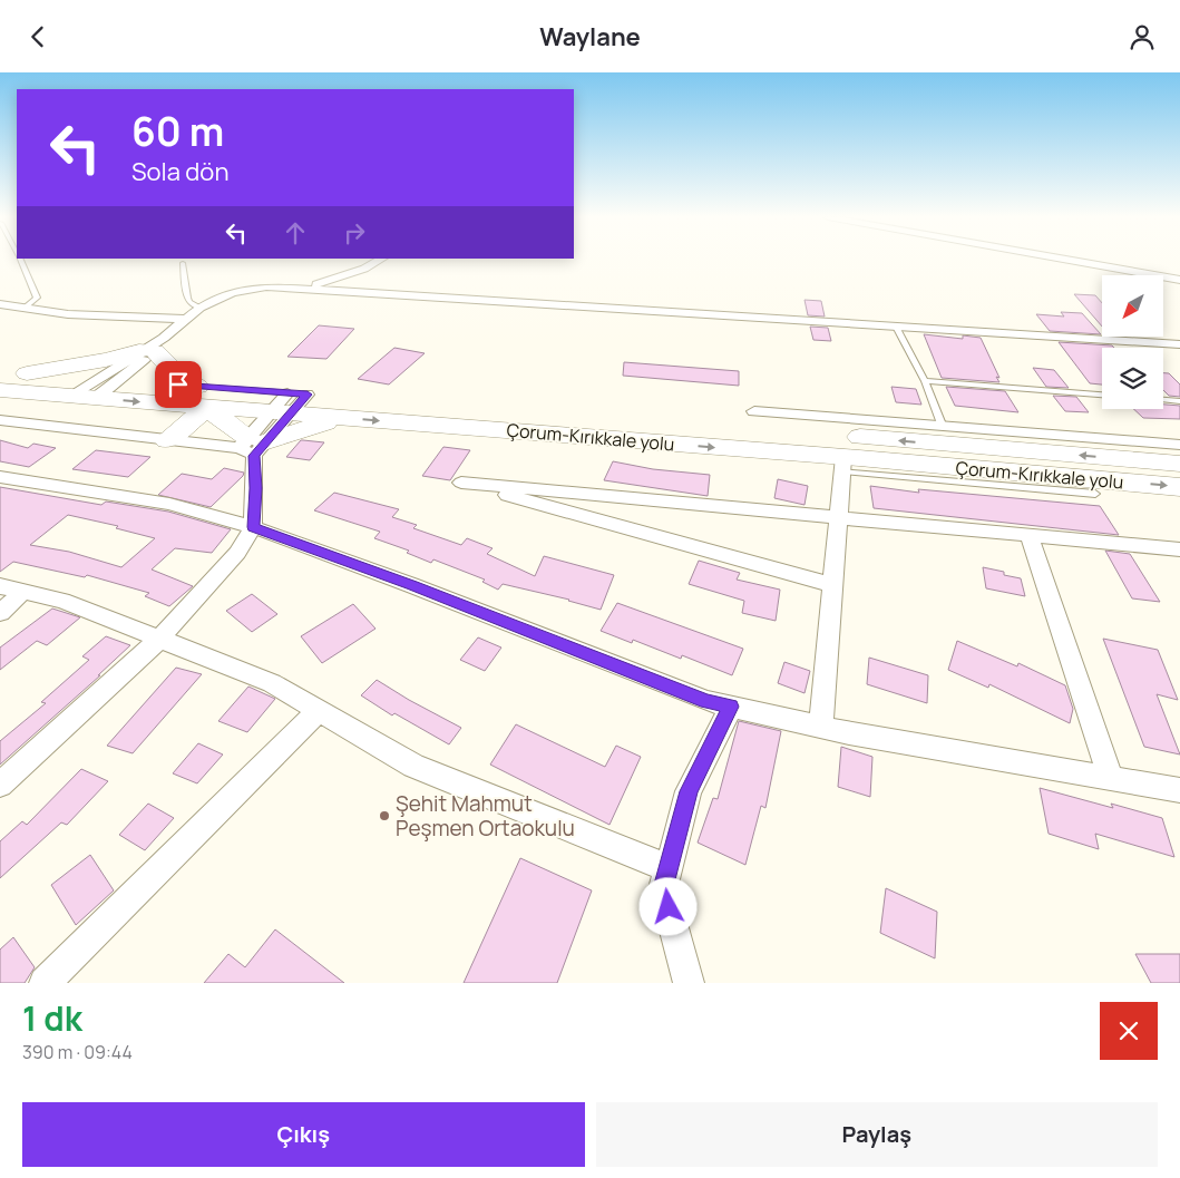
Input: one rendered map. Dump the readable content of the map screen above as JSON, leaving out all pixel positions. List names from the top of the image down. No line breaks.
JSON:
{"streets":{"highway":["Çorum-Kırıkkale yolu"]},"places":["Şehit Mahmut Peşmen Ortaokulu"],"north":"bottom left","page":{"header":"Waylane","turn":["60 m","Sola dön"],"heading":["1 dk","390 m · 09:44"],"buttons":["Çıkış","Paylaş"]}}
